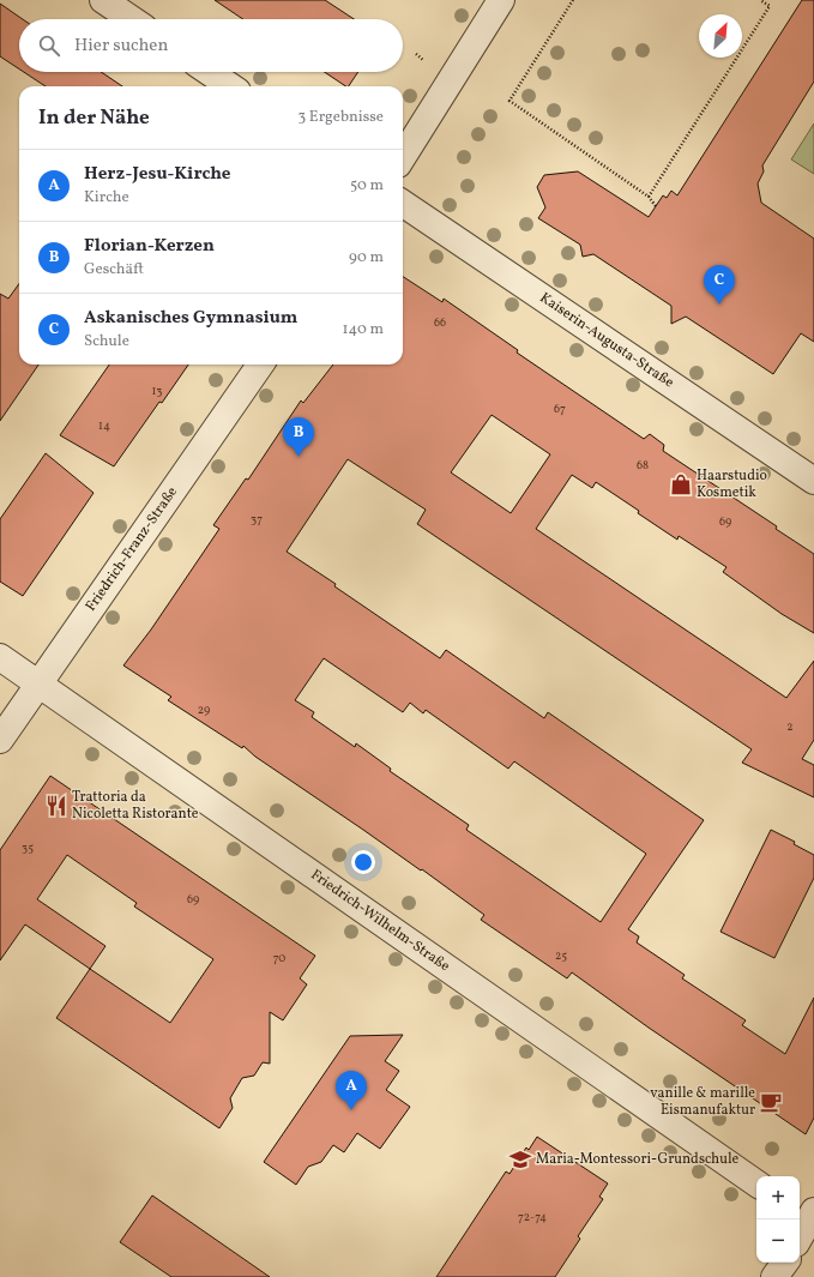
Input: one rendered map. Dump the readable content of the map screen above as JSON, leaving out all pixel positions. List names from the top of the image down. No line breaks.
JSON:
{"streets":{"street":["Kaiserin-Augusta-Straße","Friedrich-Franz-Straße","Friedrich-Wilhelm-Straße"]},"crossings":[["Friedrich-Franz-Straße","Friedrich-Wilhelm-Straße"]],"places":{"shop":["Haarstudio Kosmetik"],"restaurant":["Trattoria da Nicoletta Ristorante"],"cafe":["vanille & marille Eismanufaktur"],"school or university":["Maria-Montessori-Grundschule"]},"house_numbers":["66","13","67","14","68","37","69","29","2","35","69","25","70","72-74"],"north":"top right","page":{"search":"Hier suchen","heading":["In der Nähe","3 Ergebnisse"],"list":[{"mark":"A","name":"Herz-Jesu-Kirche","note":"Kirche","value":"50 m"},{"mark":"B","name":"Florian-Kerzen","note":"Geschäft","value":"90 m"},{"mark":"C","name":"Askanisches Gymnasium","note":"Schule","value":"140 m"}],"pins":["C","B","A"],"map_buttons":["+","−"]}}
